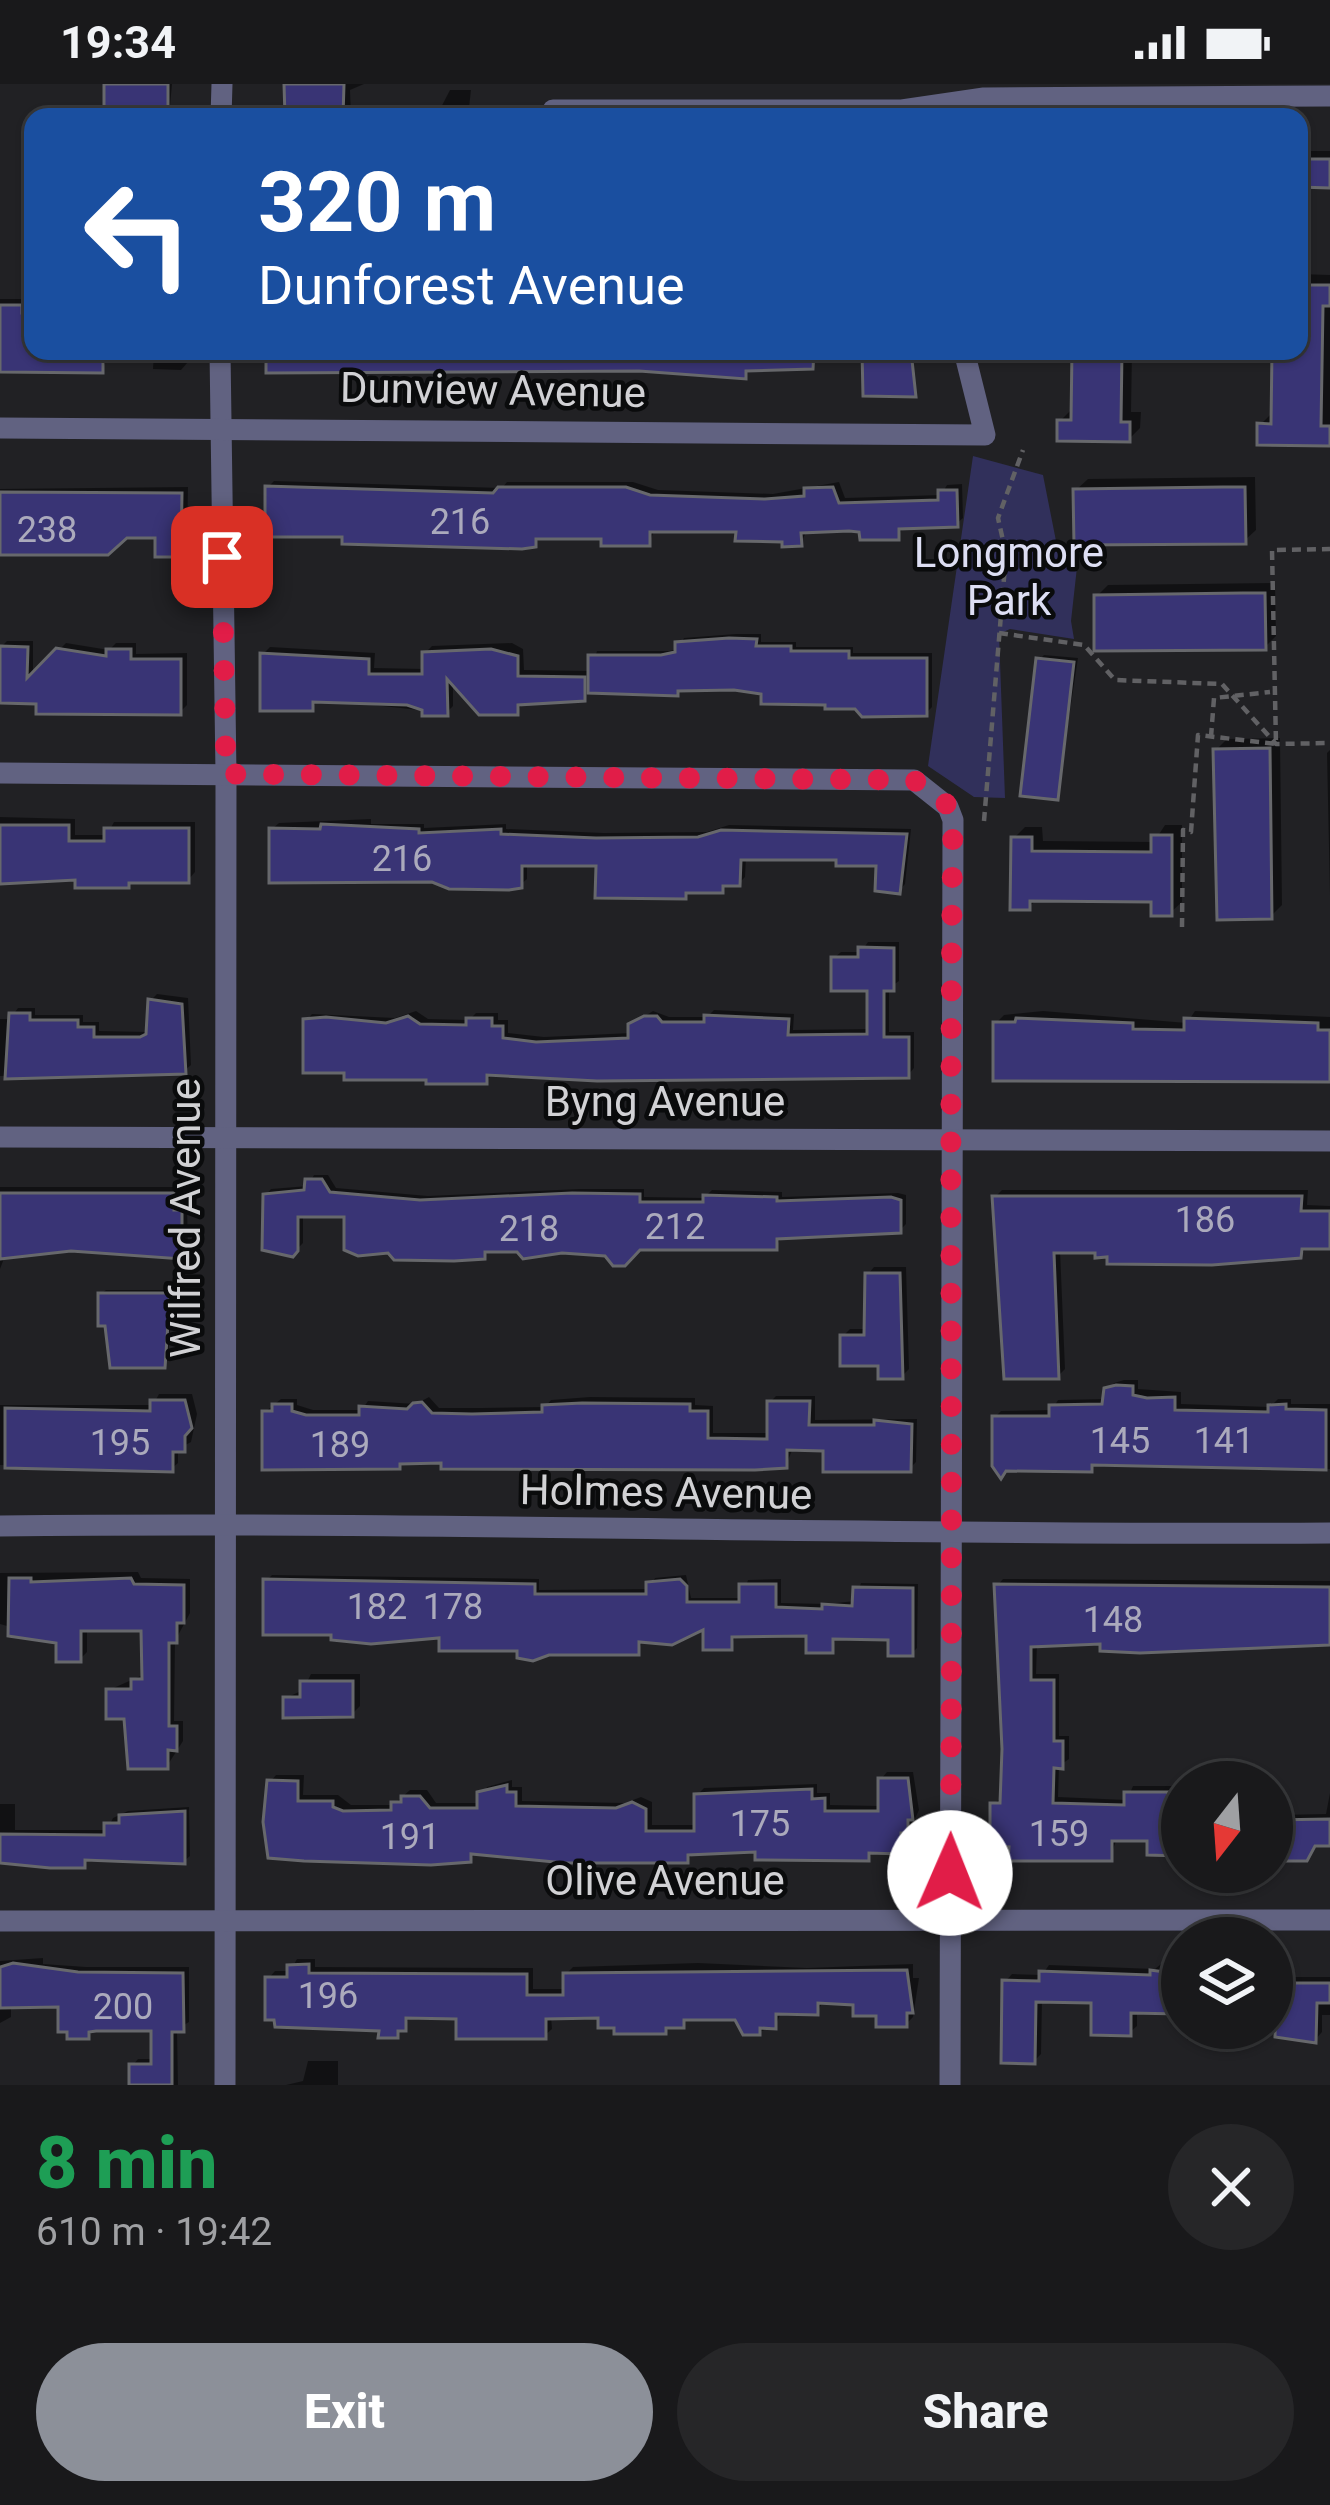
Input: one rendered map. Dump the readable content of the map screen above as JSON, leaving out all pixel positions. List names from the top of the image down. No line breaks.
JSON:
{"streets":{"street":["Dunview Avenue","Byng Avenue","Wilfred Avenue","Holmes Avenue","Olive Avenue"]},"crossings":[["Dunview Avenue","Wilfred Avenue"],["Byng Avenue","Wilfred Avenue"],["Wilfred Avenue","Holmes Avenue"],["Wilfred Avenue","Olive Avenue"]],"parks":["Longmore Park"],"house_numbers":["216","238","216","186","212","218","145","141","195","189","182","178","148","175","159","191","196","200"],"north":"bottom","page":{"status":"19:34","turn":["320 m","Dunforest Avenue"],"heading":["8 min","610 m · 19:42"],"buttons":["Exit","Share"]}}
